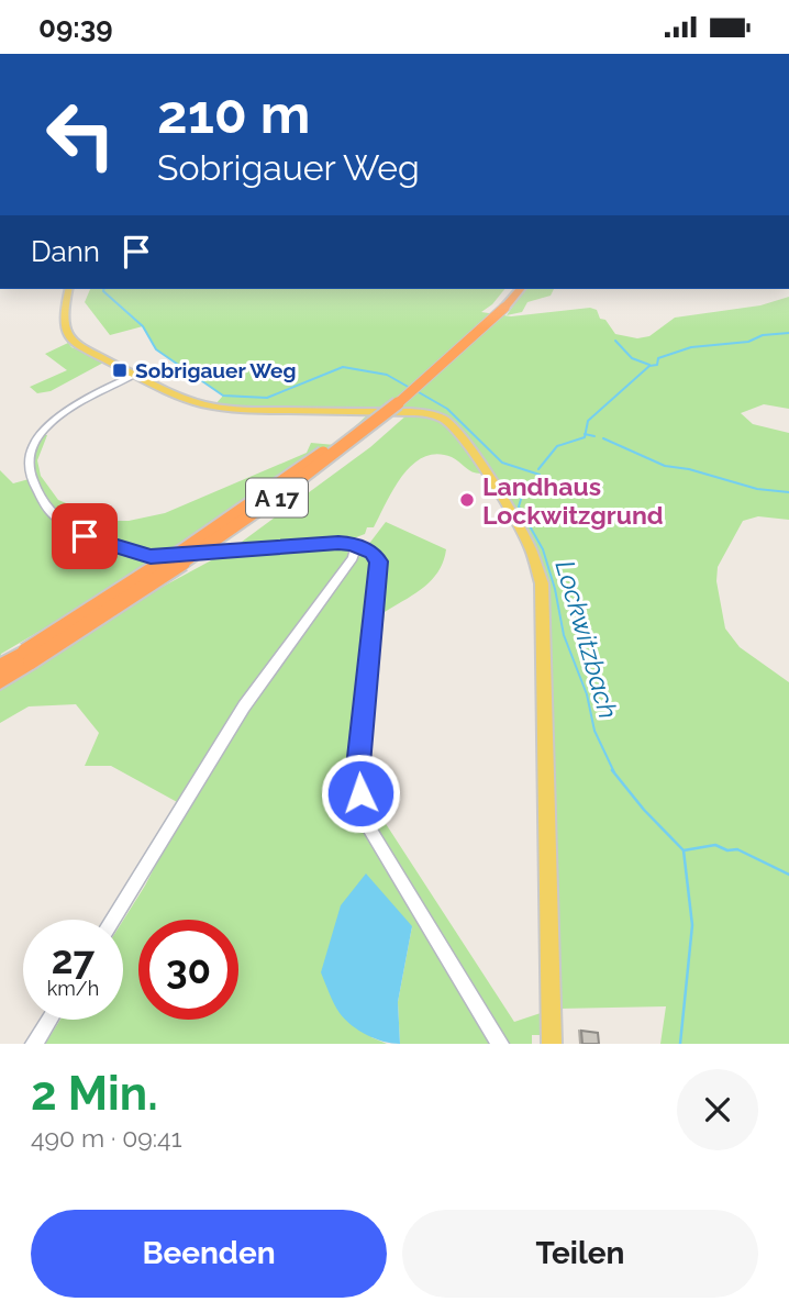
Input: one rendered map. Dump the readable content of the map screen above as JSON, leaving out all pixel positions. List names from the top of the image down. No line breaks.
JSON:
{"streets":{"highway":["A 17"]},"water":["Lockwitzbach"],"places":{"transit":["Sobrigauer Weg"],"other":["Landhaus Lockwitzgrund"]},"page":{"status":"09:39","turn":["210 m","Sobrigauer Weg"],"then":"Dann","speed":"27 km/h","limit":"30","heading":["2 Min.","490 m · 09:41"],"buttons":["Beenden","Teilen"]}}
